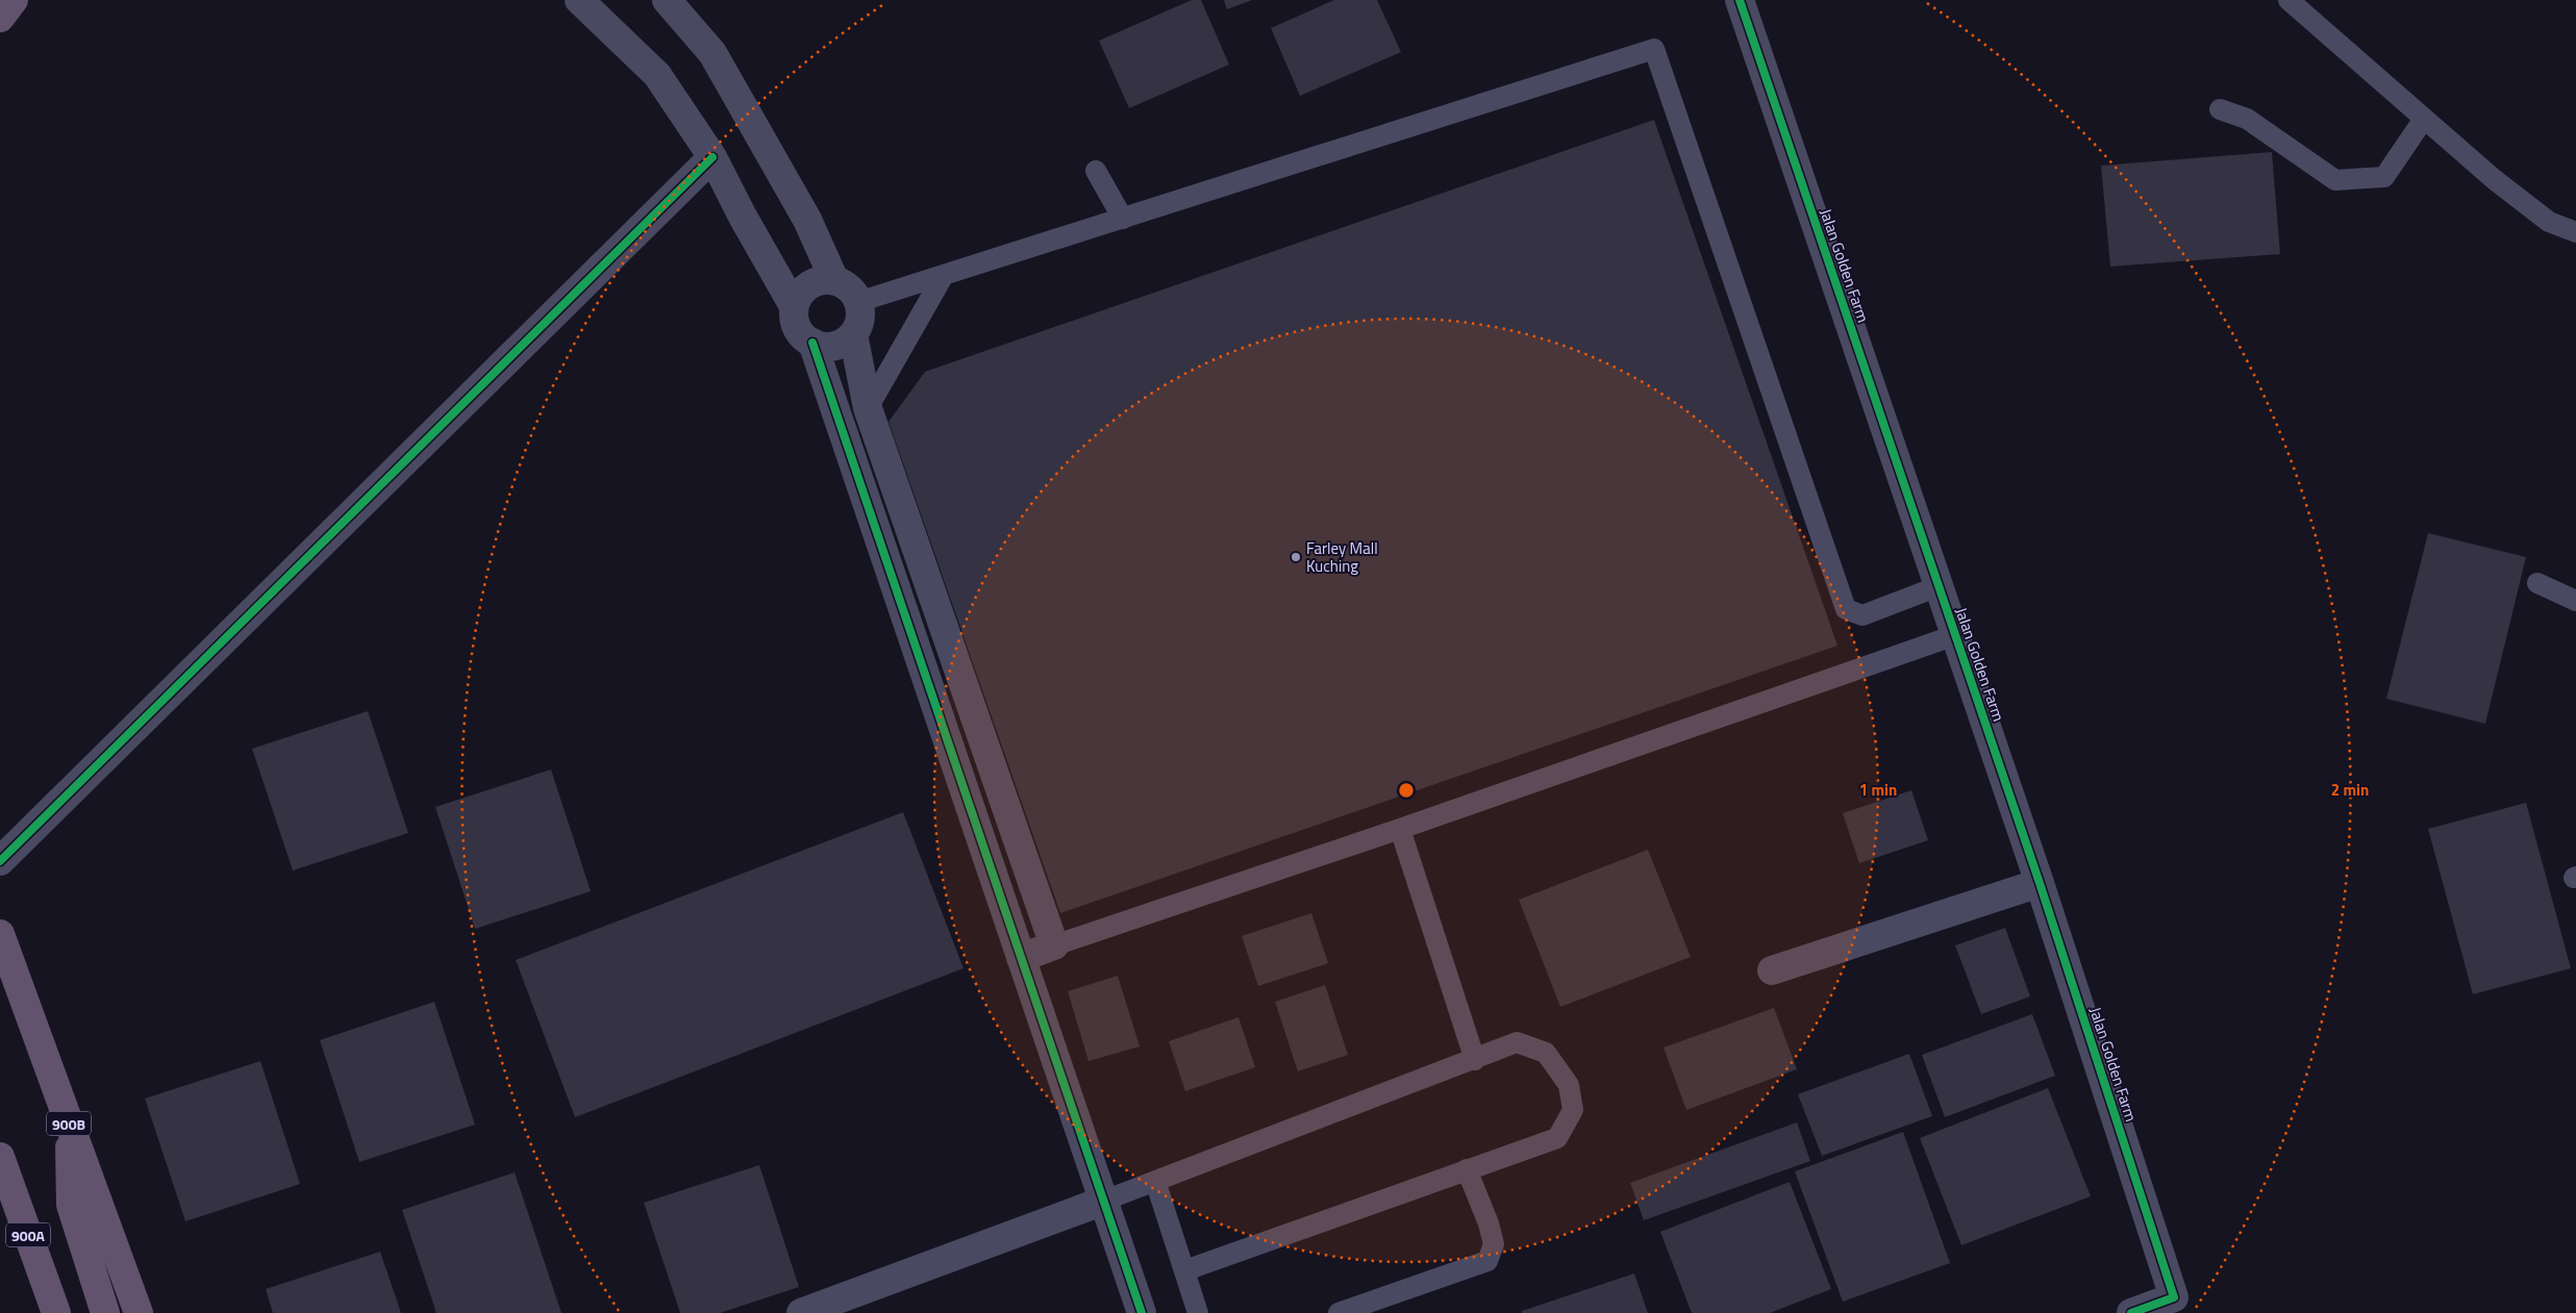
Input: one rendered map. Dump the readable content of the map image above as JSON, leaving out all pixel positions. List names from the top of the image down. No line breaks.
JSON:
{"streets":{"highway":["900B","900A"],"street":["Jalan Golden Farm"]},"places":["Farley Mall Kuching"],"rings":["1 min","2 min"]}
